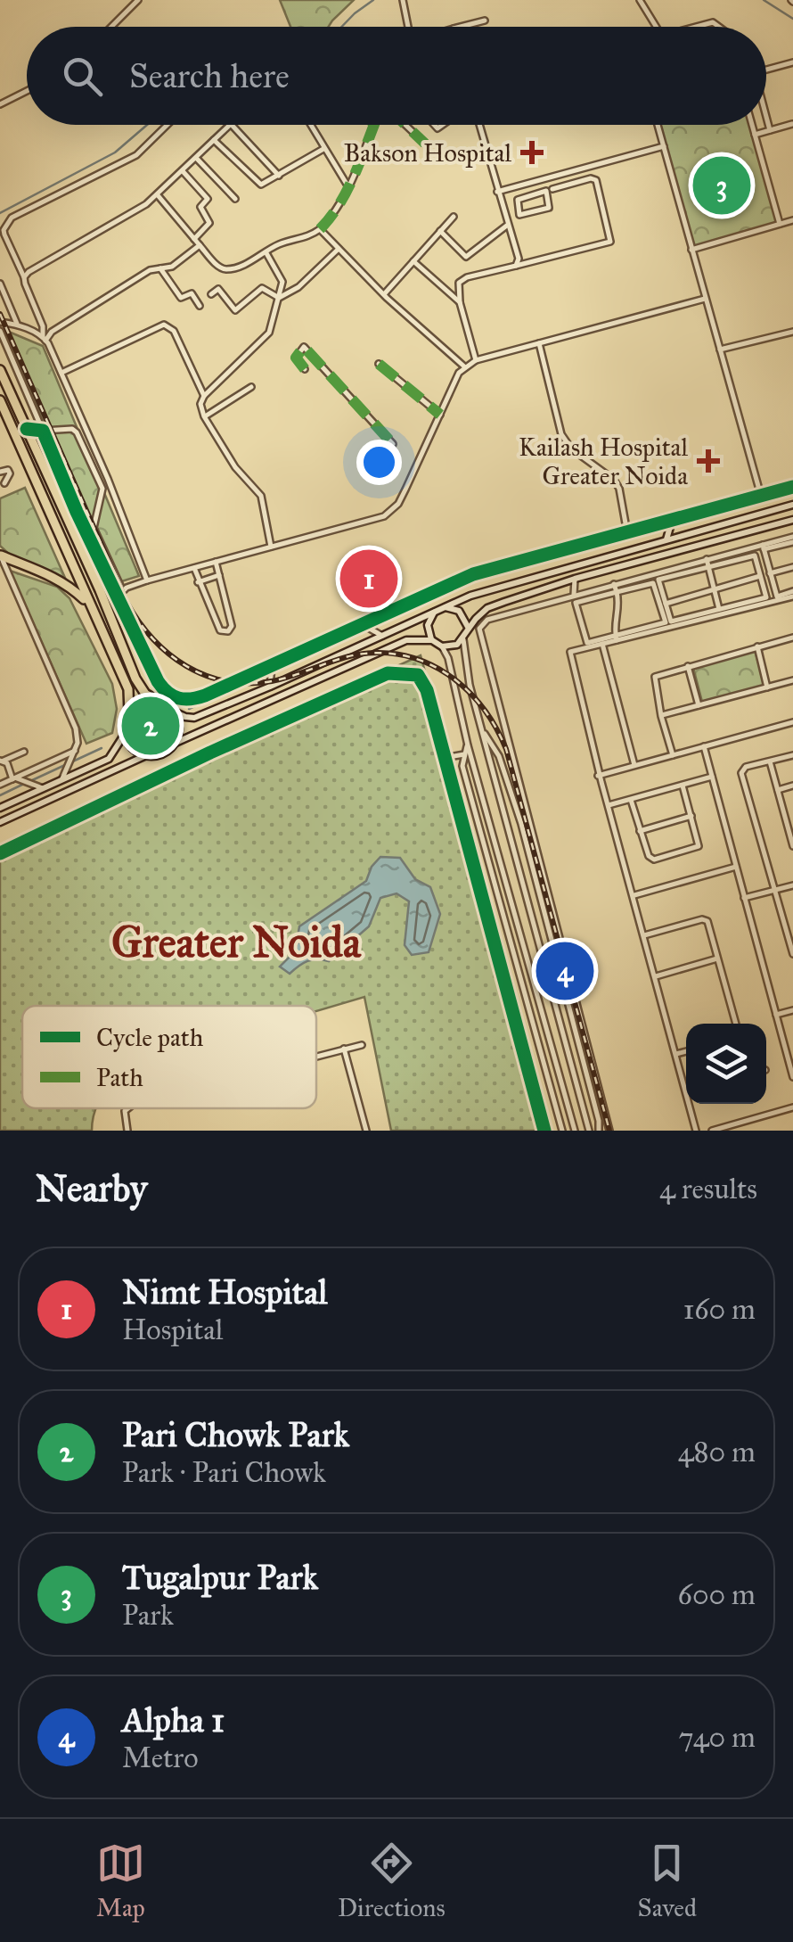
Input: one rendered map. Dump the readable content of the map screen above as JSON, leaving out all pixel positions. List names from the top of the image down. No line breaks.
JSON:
{"districts":["Greater Noida"],"places":{"health":["Bakson Hospital","Kailash Hospital Greater Noida"]},"legend":["Cycle path","Path"],"page":{"search":"Search here","pins":["3","1","2","4"],"heading":["Nearby","4 results"],"list":[{"mark":"1","name":"Nimt Hospital","note":"Hospital","value":"160 m"},{"mark":"2","name":"Pari Chowk Park","note":"Park · Pari Chowk","value":"480 m"},{"mark":"3","name":"Tugalpur Park","note":"Park","value":"600 m"},{"mark":"4","name":"Alpha 1","note":"Metro","value":"740 m"}],"nav":["Map","Directions","Saved"]}}
